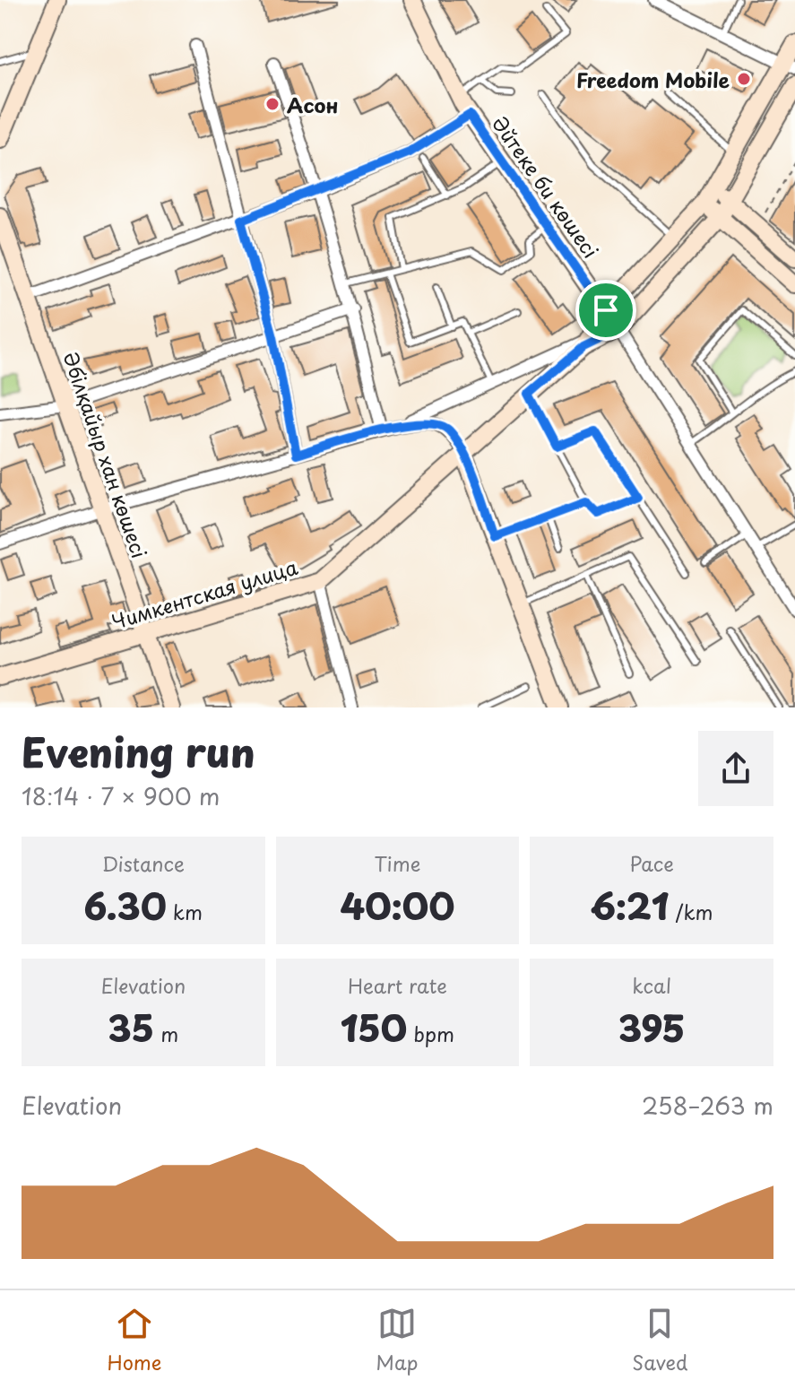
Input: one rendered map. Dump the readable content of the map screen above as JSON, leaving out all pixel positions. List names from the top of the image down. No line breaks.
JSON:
{"streets":{"street":["Әйтеке би көшесі","Әбілқайыр хан көшесі","Чимкентская улица"]},"crossings":[["Әбілқайыр хан көшесі","Чимкентская улица"]],"places":["Freedom Mobile","Асон"],"page":{"heading":["Evening run","18:14 · 7 × 900 m"],"stats":[["Distance","6.30 km"],["Time","40:00"],["Pace","6:21 /km"],["Elevation","35 m"],["Heart rate","150 bpm"],["kcal","395"]],"chart":["Elevation","258–263 m"],"tabs":["Home","Map","Saved"]}}
